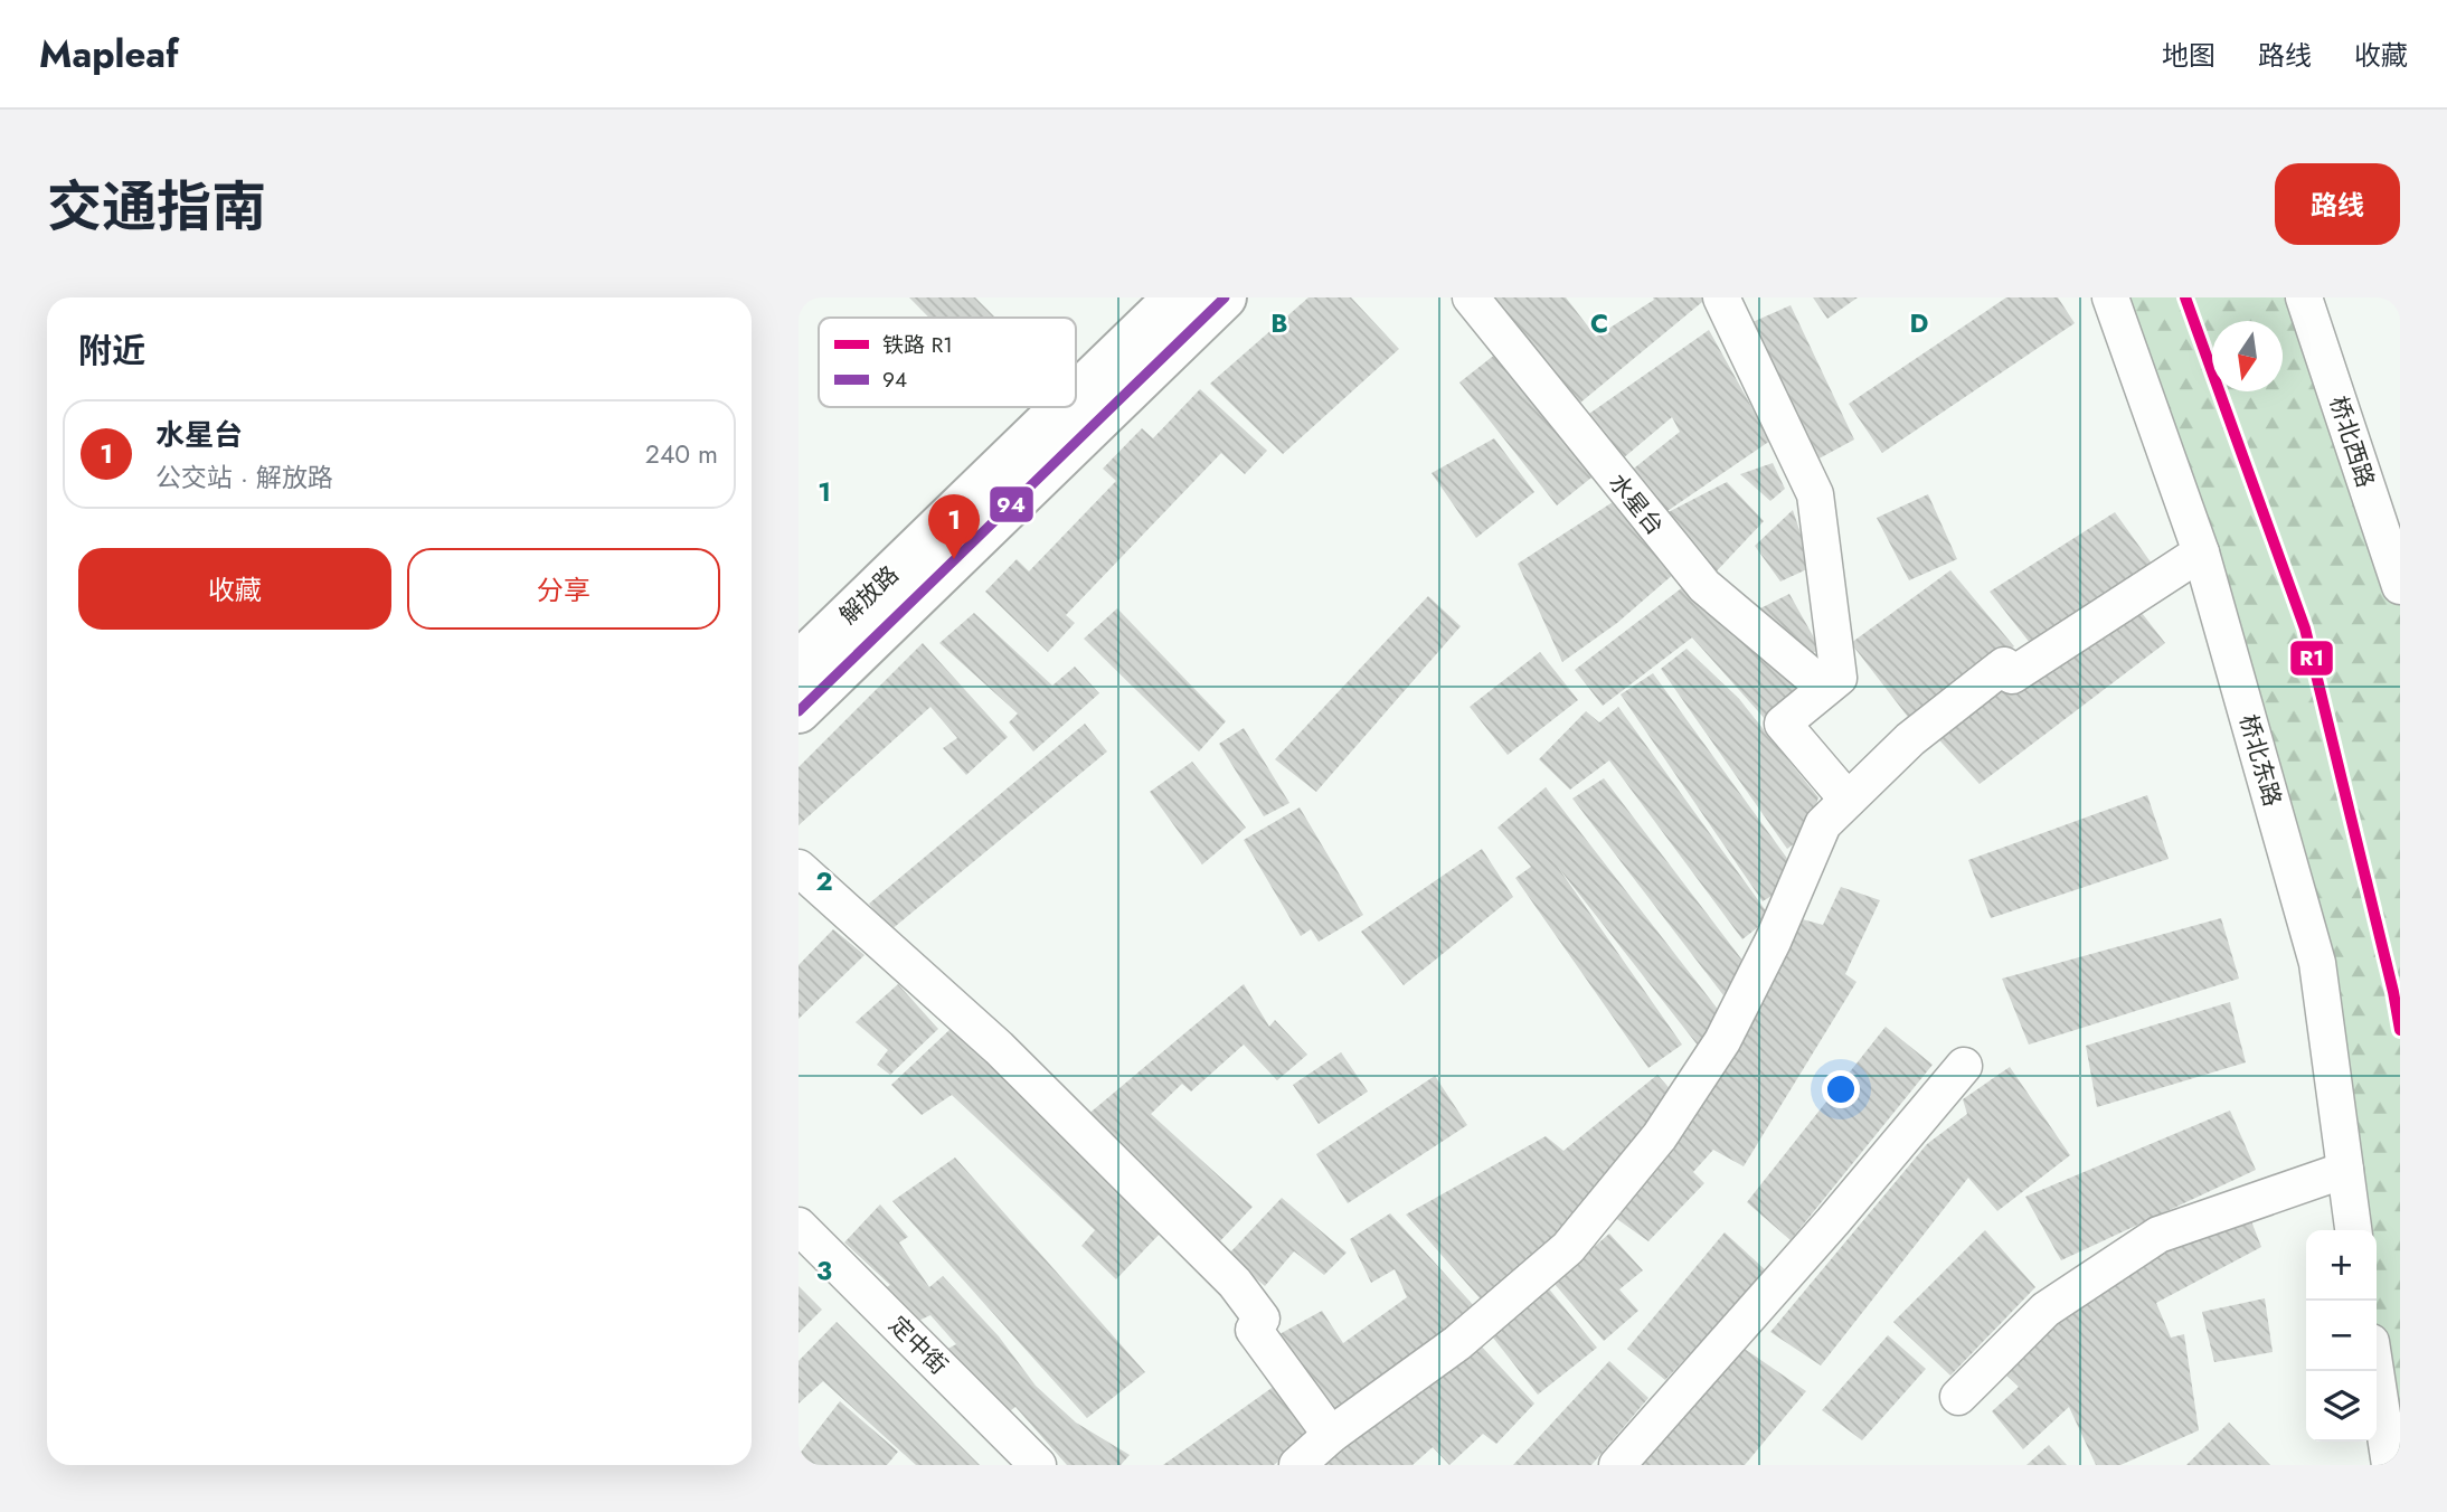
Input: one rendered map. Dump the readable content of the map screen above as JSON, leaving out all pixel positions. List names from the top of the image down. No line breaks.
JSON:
{"streets":{"main road":["解放路"],"street":["桥北西路","水星台","桥北东路","定中街"]},"lines":["rail line R1","transit line 94"],"legend":["铁路 R1","94"],"north":"bottom","page":{"header":"Mapleaf","nav":["地图","路线","收藏"],"title":"交通指南","buttons":["路线",["收藏","分享"]],"heading":"附近","list":[{"mark":"1","name":"水星台","note":"公交站 · 解放路","value":"240 m"}],"pins":"1","map_buttons":["+","−"]},"grid":{"columns":["B","C","D"],"rows":["1","2","3"]}}
